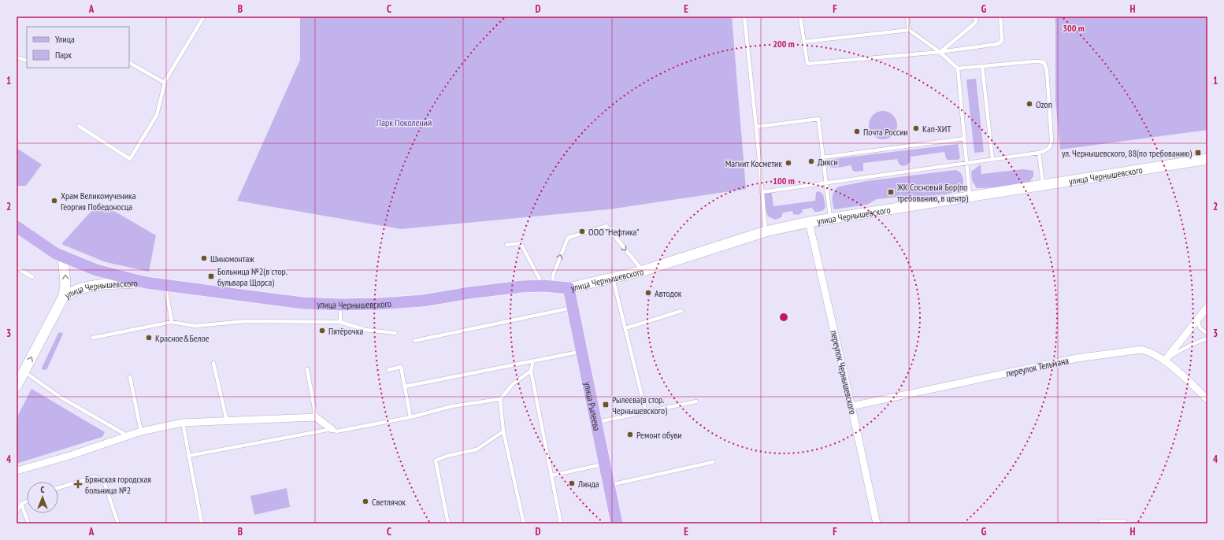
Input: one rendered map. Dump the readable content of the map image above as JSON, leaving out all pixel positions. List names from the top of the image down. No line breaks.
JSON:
{"streets":{"main road":["улица Чернышевского","улица Рылеева"],"street":["переулок Тельмана","переулок Чернышевского"]},"crossings":[["улица Чернышевского","переулок Чернышевского"],["улица Чернышевского","улица Рылеева"],["переулок Тельмана","переулок Чернышевского"]],"parks":["Парк Поколений"],"places":{"other":["Ozon","Кап-ХИТ","Почта России","Дикси","Магнит Косметик","Храм Великомученика Георгия Победоносца","ООО \"Нефтика\"","Шиномонтаж","Автодок","Пятёрочка","Красное&Белое","Ремонт обуви","Линда","Светлячок"],"transit":["ул. Чернышевского, 88(по требованию)","ЖК Сосновый Бор(по требованию, в центр)","Больница №2(в стор. бульвара Щорса)","Рылеева(в стор. Чернышевского)"],"health":["Брянская городская больница №2"]},"legend":["Улица","Парк"],"north":"top","grid":{"columns":["A","B","C","D","E","F","G","H"],"rows":["1","2","3","4"]},"rings":["300 m","200 m","100 m"]}
